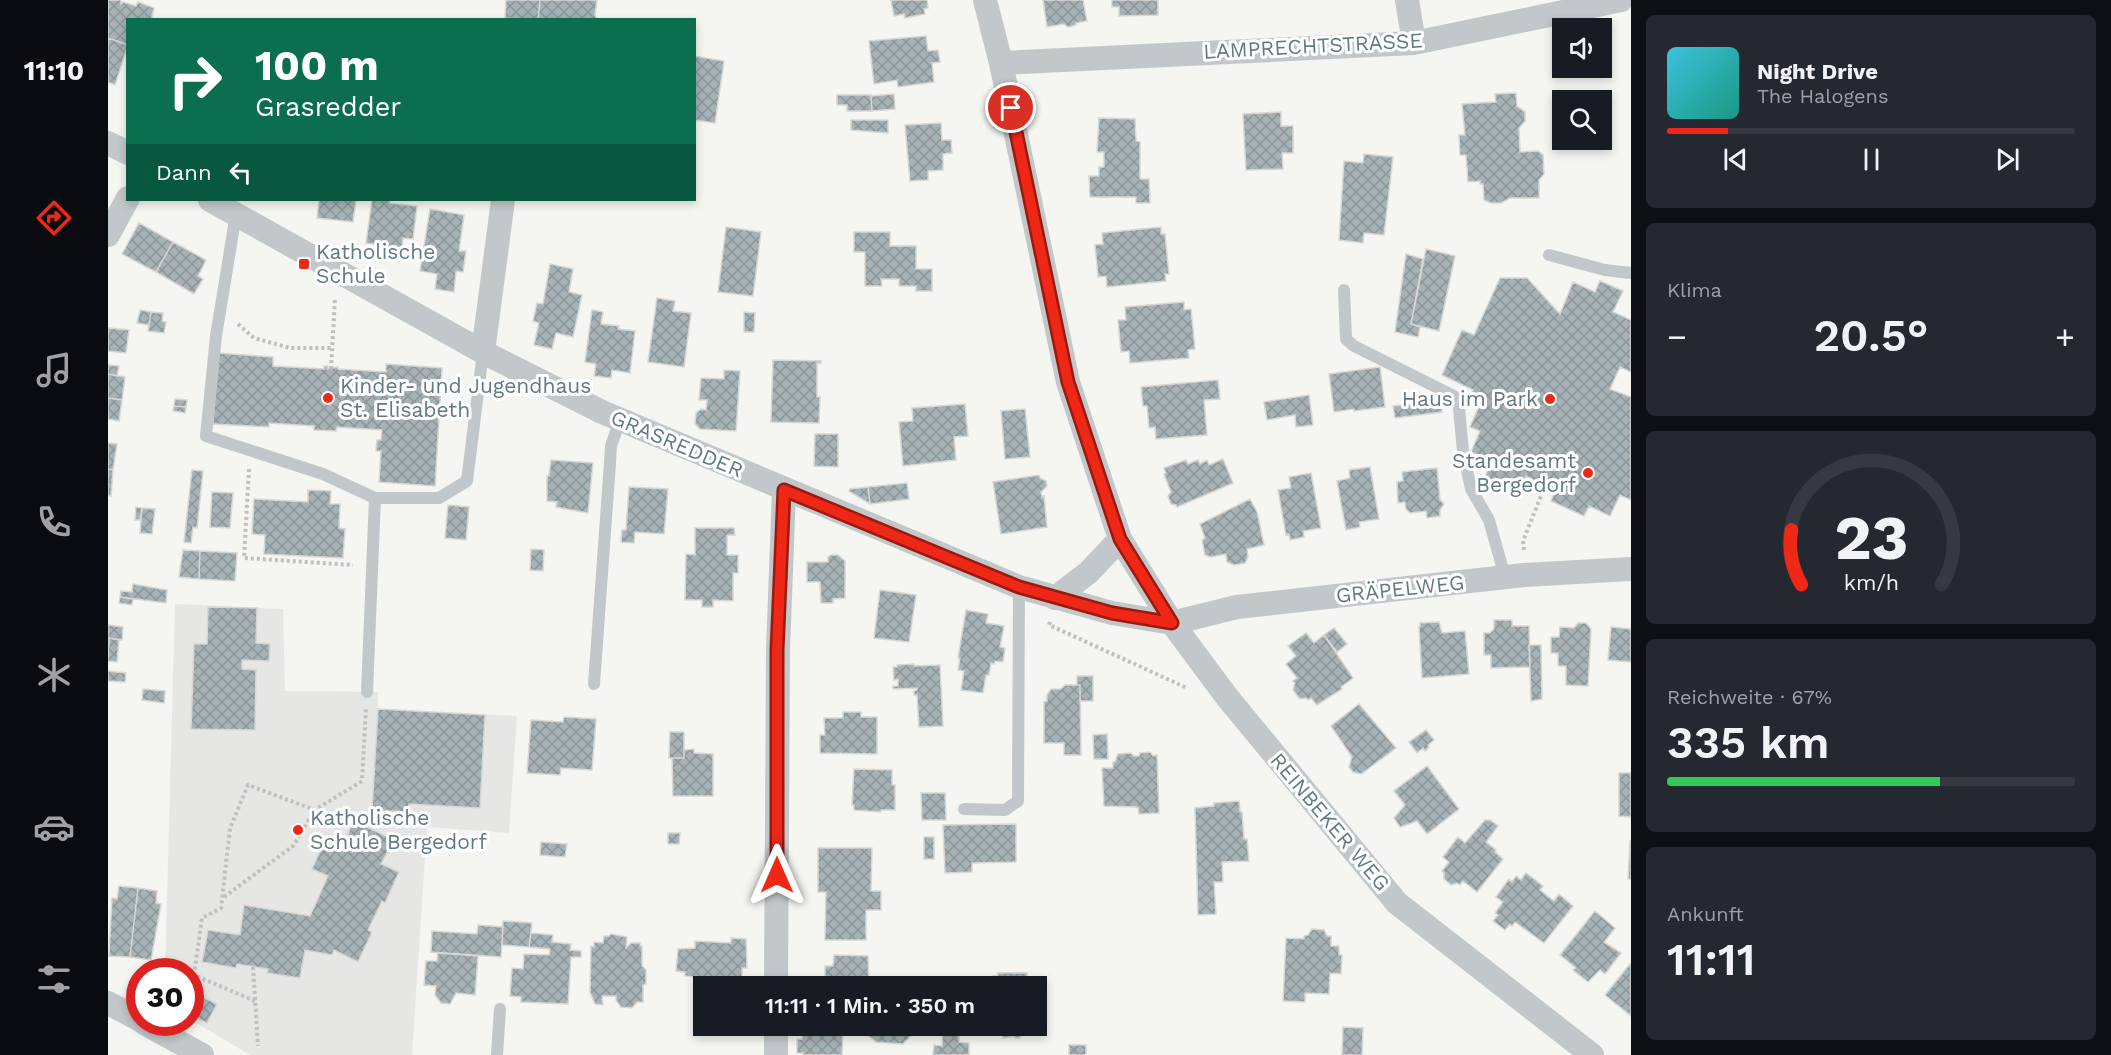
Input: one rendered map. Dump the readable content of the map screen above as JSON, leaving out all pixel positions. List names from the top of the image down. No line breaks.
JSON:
{"streets":{"street":["LAMPRECHTSTRASSE","GRASREDDER","GRÄPELWEG","REINBEKER WEG"]},"crossings":[["LAMPRECHTSTRASSE","REINBEKER WEG"],["GRASREDDER","GRÄPELWEG"],["GRASREDDER","REINBEKER WEG"],["GRÄPELWEG","REINBEKER WEG"]],"places":{"transit":["Katholische Schule"],"other":["Kinder- und Jugendhaus St. Elisabeth","Haus im Park","Standesamt Bergedorf","Katholische Schule Bergedorf"]},"page":{"tabs":"11:10","turn":["100 m","Grasredder"],"song":["Night Drive","The Halogens"],"then":"Dann","tile":["Klima",["Reichweite · 67%","335 km"],["Ankunft","11:11"]],"heat":["−","20.5°","+"],"limit":"30","trip":"11:11 · 1 Min. · 350 m","gauge":["23","km/h"]}}
